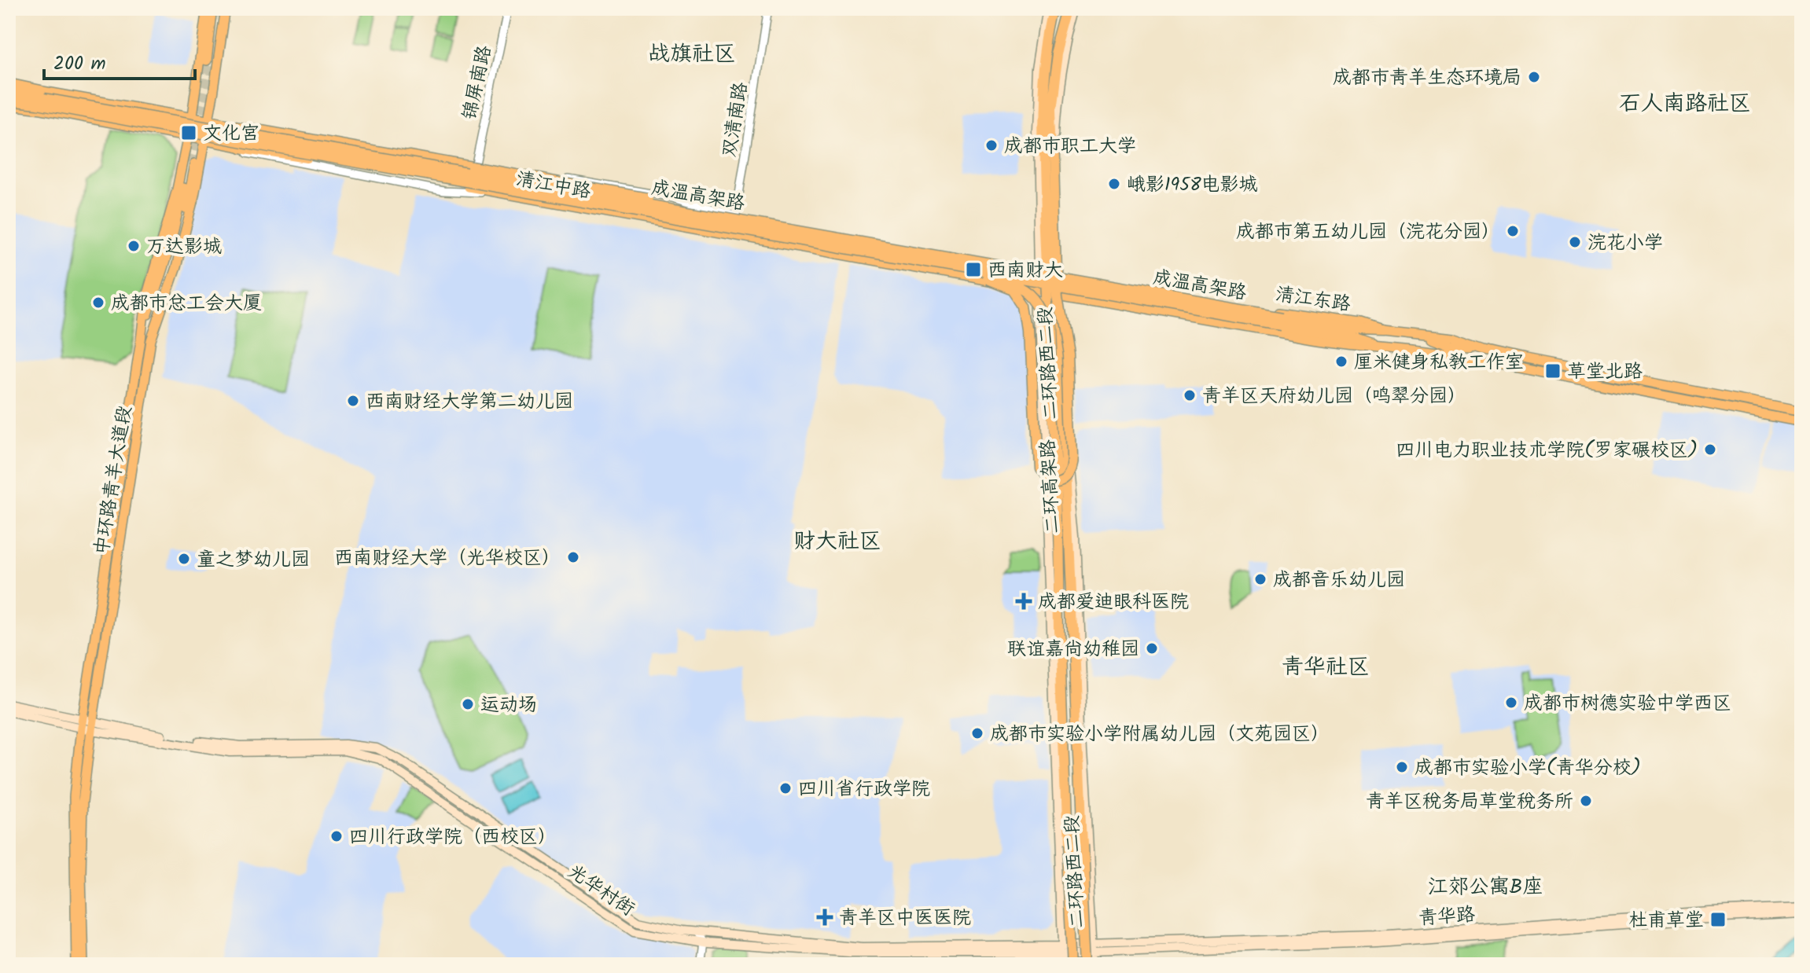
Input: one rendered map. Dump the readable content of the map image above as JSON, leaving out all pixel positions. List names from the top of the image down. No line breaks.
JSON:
{"streets":{"highway":["成温高架路","二环高架路"],"main road":["清江中路","清江东路","二环路西二段","中环路青羊大道段","光华村街","青华路"],"street":["锦屏南路","双清南路"]},"crossings":[["锦屏南路","清江中路"],["双清南路","清江中路"],["清江中路","成温高架路"],["清江中路","清江东路"],["清江中路","二环路西二段"],["清江中路","中环路青羊大道段"],["清江中路","二环高架路"],["成温高架路","清江东路"],["清江东路","二环路西二段"],["清江东路","二环高架路"],["二环路西二段","二环高架路"],["二环路西二段","光华村街"],["二环路西二段","青华路"],["中环路青羊大道段","光华村街"],["光华村街","青华路"]],"districts":["战旗社区","石人南路社区","财大社区","青华社区","江郊公寓B座"],"places":{"other":["成都市青羊生态环境局","成都市职工大学","峨影1958电影城","成都市第五幼儿园（浣花分园）","浣花小学","万达影城","成都市总工会大厦","厘米健身私教工作室","青羊区天府幼儿园（鸣翠分园）","西南财经大学第二幼儿园","四川电力职业技术学院(罗家碾校区)","西南财经大学（光华校区）","童之梦幼儿园","成都音乐幼儿园","联谊嘉尚幼稚园","成都市树德实验中学西区","运动场","成都市实验小学附属幼儿园（文苑园区）","成都市实验小学(青华分校)","四川省行政学院","青羊区税务局草堂税务所","四川行政学院（西校区）"],"transit":["文化宫","西南财大","草堂北路","杜甫草堂"],"health":["成都爱迪眼科医院","青羊区中医医院"]},"scale_bar":"200 m"}
